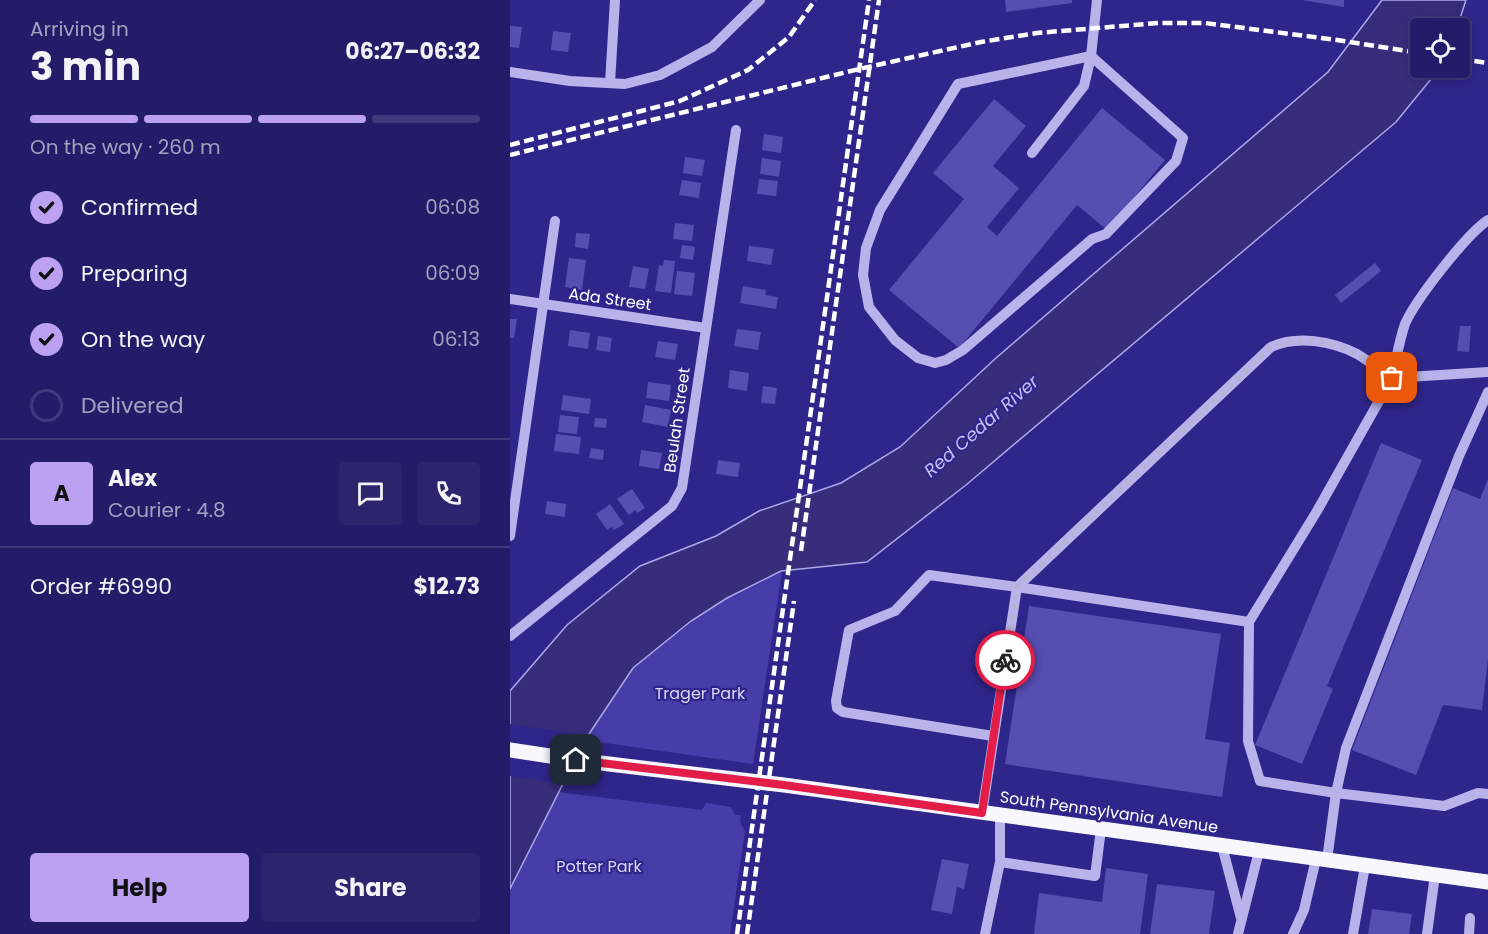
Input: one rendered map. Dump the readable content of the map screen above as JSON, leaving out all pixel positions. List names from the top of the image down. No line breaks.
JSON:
{"streets":{"main road":["South Pennsylvania Avenue"],"street":["Ada Street","Beulah Street"]},"crossings":[["Ada Street","Beulah Street"]],"water":["Red Cedar River"],"parks":["Trager Park","Potter Park"],"page":{"heading":["3 min","Arriving in","06:27–06:32"],"panel":["Alex","Courier · 4.8","Order #6990","$12.73"],"bar":"On the way · 260 m","list":[["Confirmed","06:08"],["Preparing","06:09"],["On the way","06:13"],"Delivered"],"round":"A","buttons":["Help","Share"]}}
